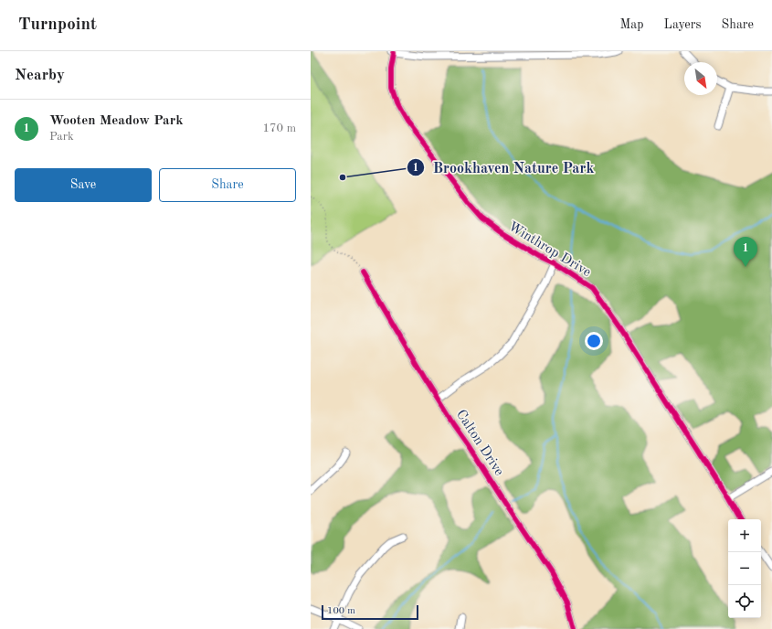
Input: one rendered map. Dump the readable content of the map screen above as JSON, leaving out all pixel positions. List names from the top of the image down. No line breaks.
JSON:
{"streets":{"street":["Winthrop Drive","Calton Drive"]},"places":["Brookhaven Nature Park"],"scale_bar":"100 m","north":"bottom right","page":{"header":"Turnpoint","nav":["Map","Layers","Share"],"heading":"Nearby","list":[{"mark":"1","name":"Wooten Meadow Park","note":"Park","value":"170 m"}],"buttons":["Save","Share"],"pins":"1","map_buttons":["+","−"],"scale":"100 m"}}
